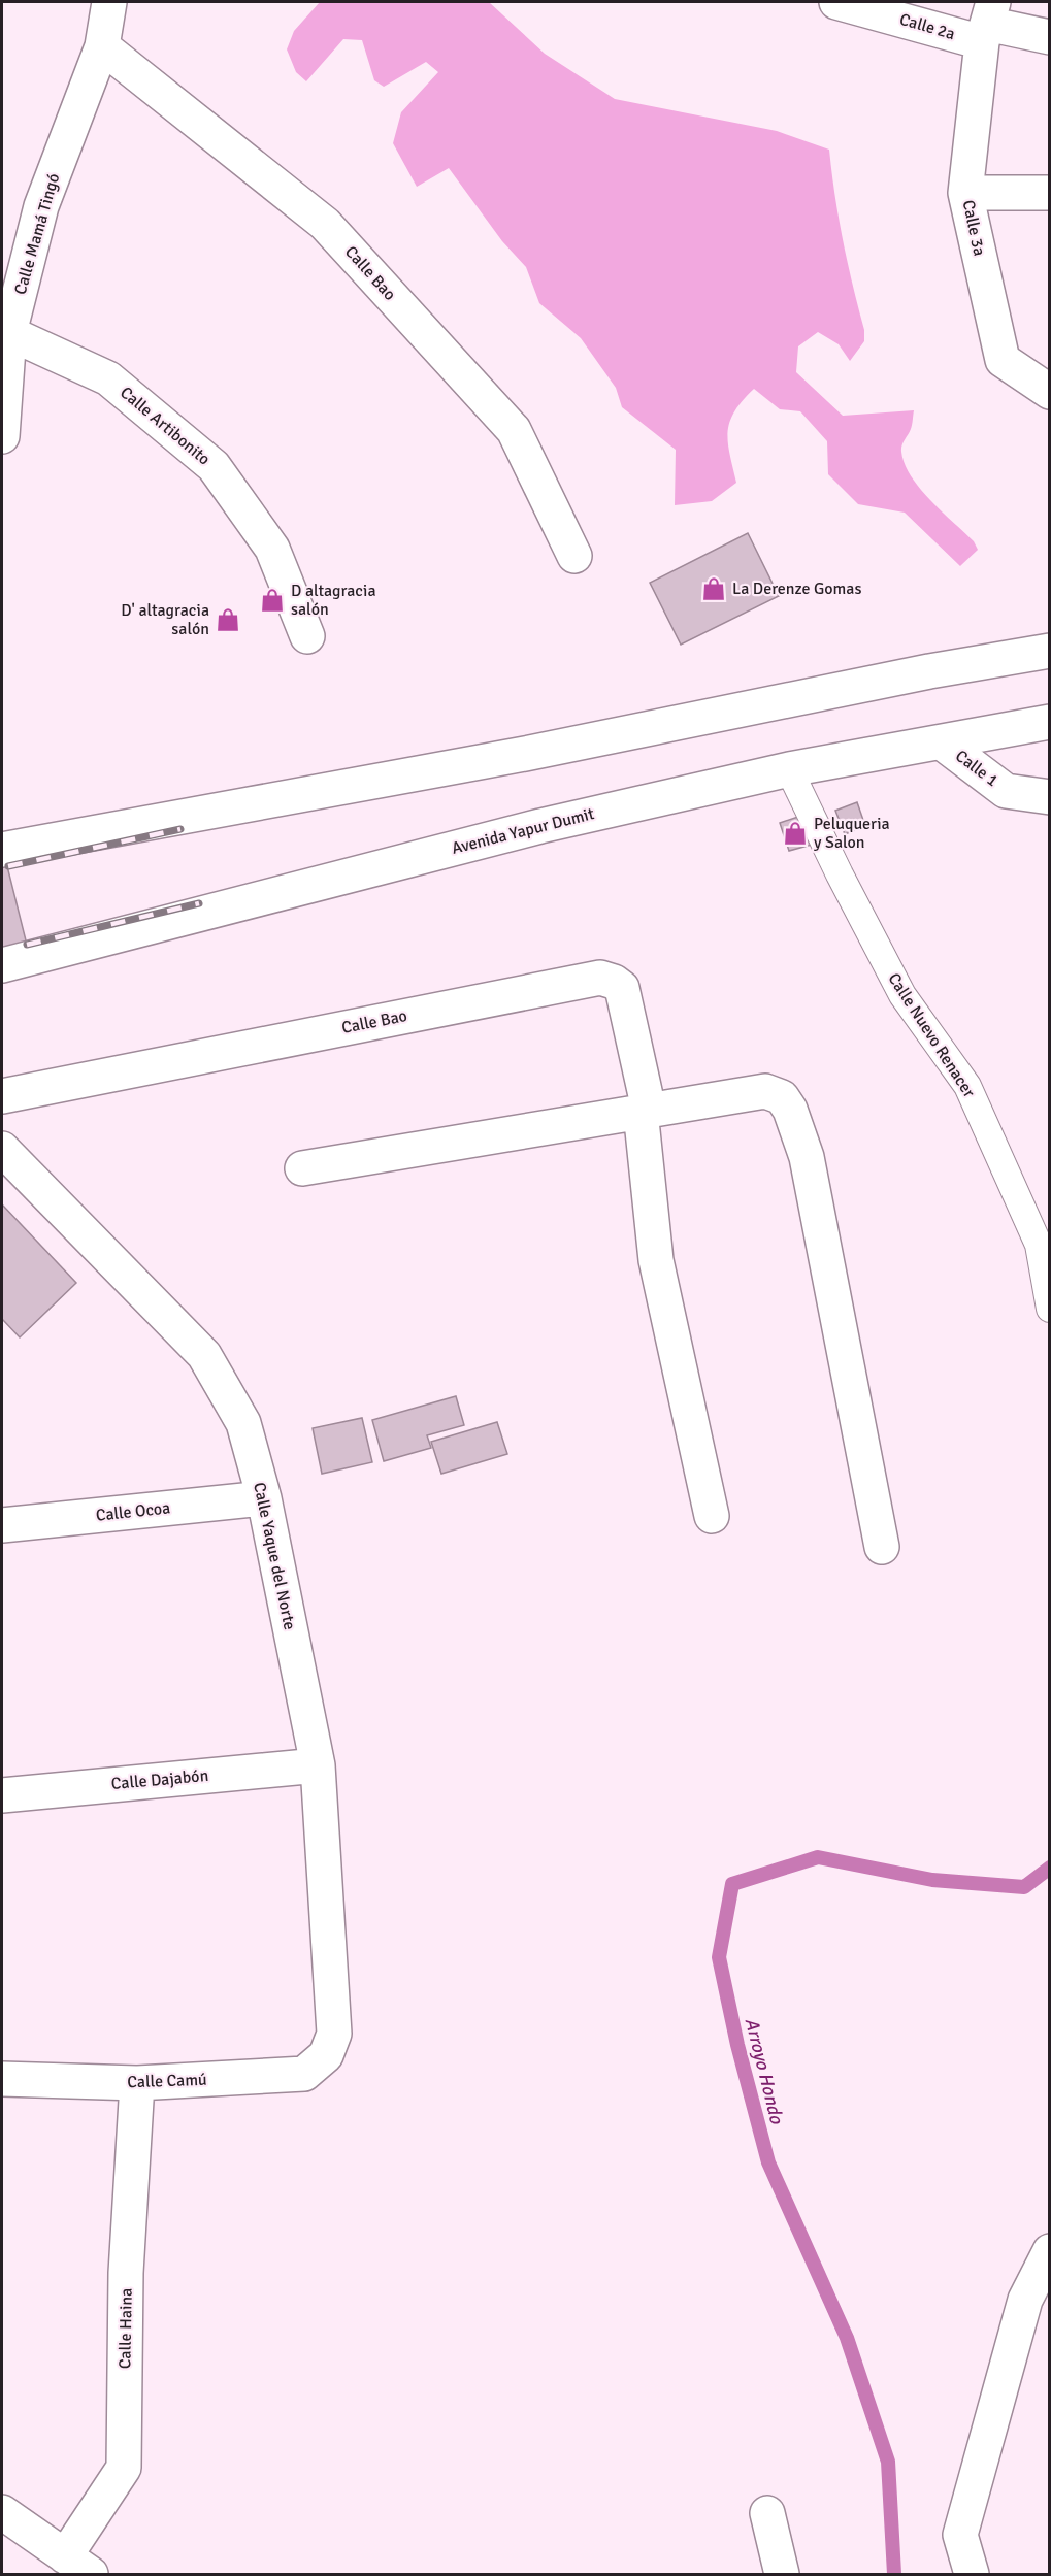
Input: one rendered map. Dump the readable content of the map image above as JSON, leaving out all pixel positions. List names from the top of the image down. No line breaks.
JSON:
{"streets":{"street":["Calle 2a","Calle 3a","Calle Mamá Tingó","Calle Bao","Calle Artibonito","Calle 1","Avenida Yapur Dumit","Calle Ocoa","Calle Yaque del Norte","Calle Dajabón","Calle Camú","Calle Haina"],"lane":["Calle Nuevo Renacer"]},"crossings":[["Calle 2a","Calle 3a"],["Calle Mamá Tingó","Calle Bao"],["Calle Mamá Tingó","Calle Artibonito"],["Calle 1","Avenida Yapur Dumit"],["Avenida Yapur Dumit","Calle Nuevo Renacer"],["Calle Ocoa","Calle Yaque del Norte"],["Calle Yaque del Norte","Calle Dajabón"],["Calle Yaque del Norte","Calle Camú"],["Calle Camú","Calle Haina"]],"water":["Arroyo Hondo"],"places":{"shop":["La Derenze Gomas","D altagracia salón","D' altagracia salón","Peluqueria y Salon"]}}
